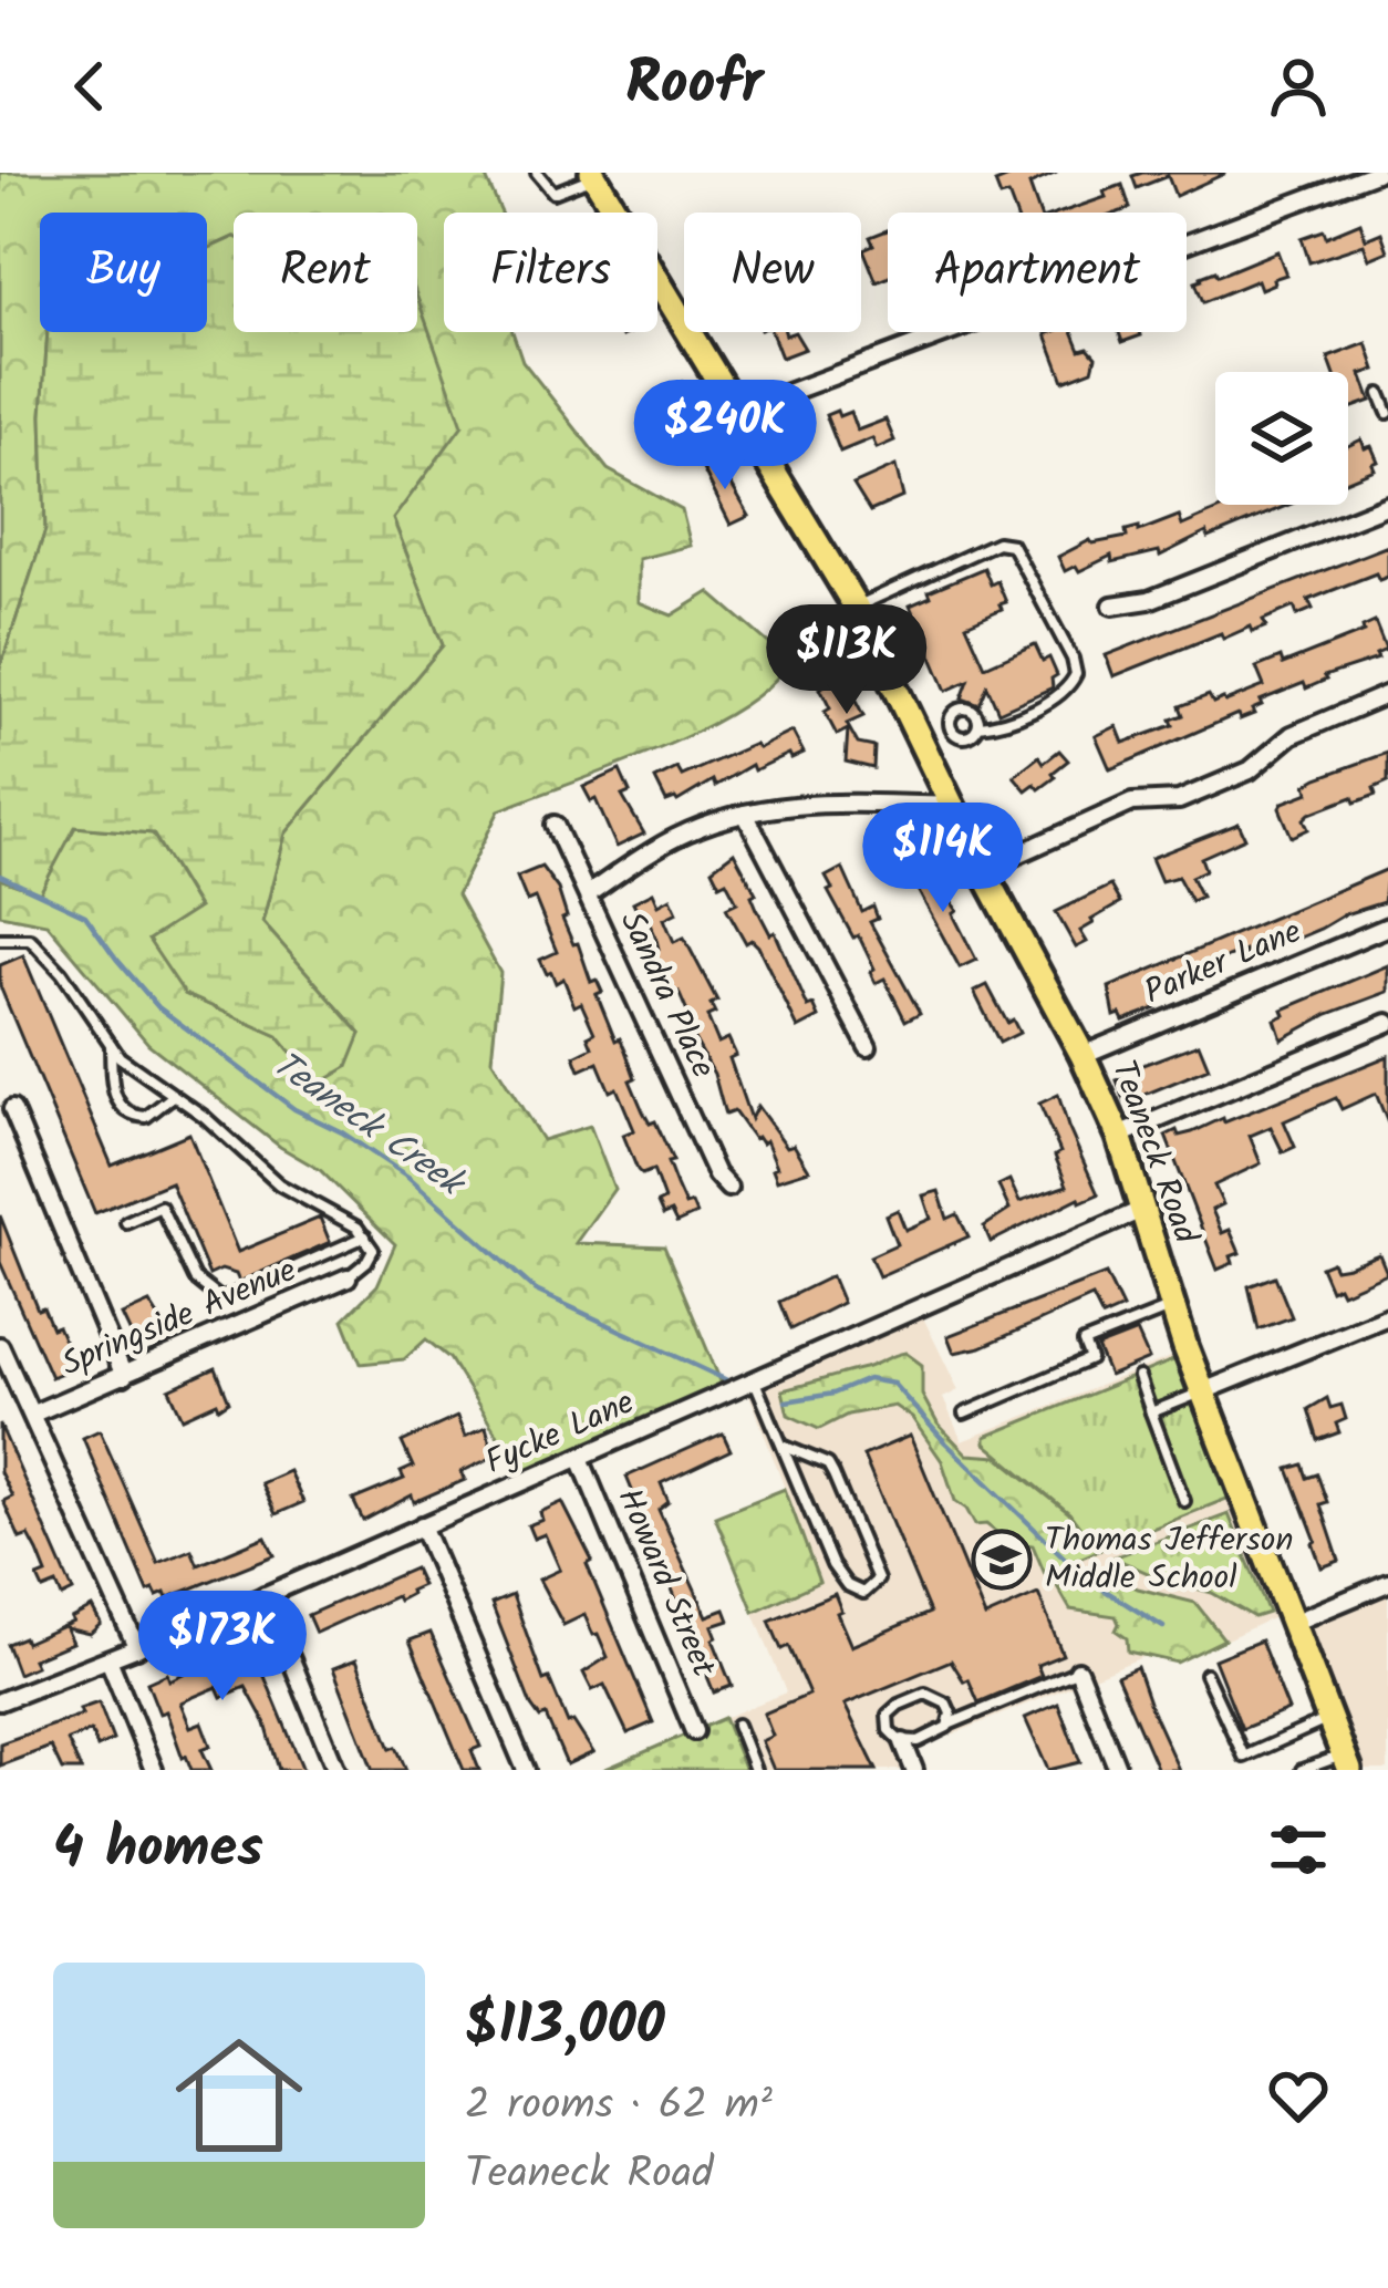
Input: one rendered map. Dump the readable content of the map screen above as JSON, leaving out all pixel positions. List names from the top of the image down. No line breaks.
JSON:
{"streets":{"main road":["Teaneck Road"],"street":["Parker Lane","Sandra Place","Springside Avenue","Fycke Lane","Howard Street"]},"crossings":[["Parker Lane","Teaneck Road"],["Teaneck Road","Fycke Lane"],["Fycke Lane","Howard Street"]],"water":["Teaneck Creek"],"places":{"school or university":["Thomas Jefferson Middle School"]},"page":{"header":"Roofr","chip":["Buy","Rent","Filters","New","Apartment"],"price":["$240K","$113K","$114K","$173K"],"heading":"4 homes","list":[{"name":"$113,000","note":"2 rooms · 62 m² · Teaneck Road"}]}}
